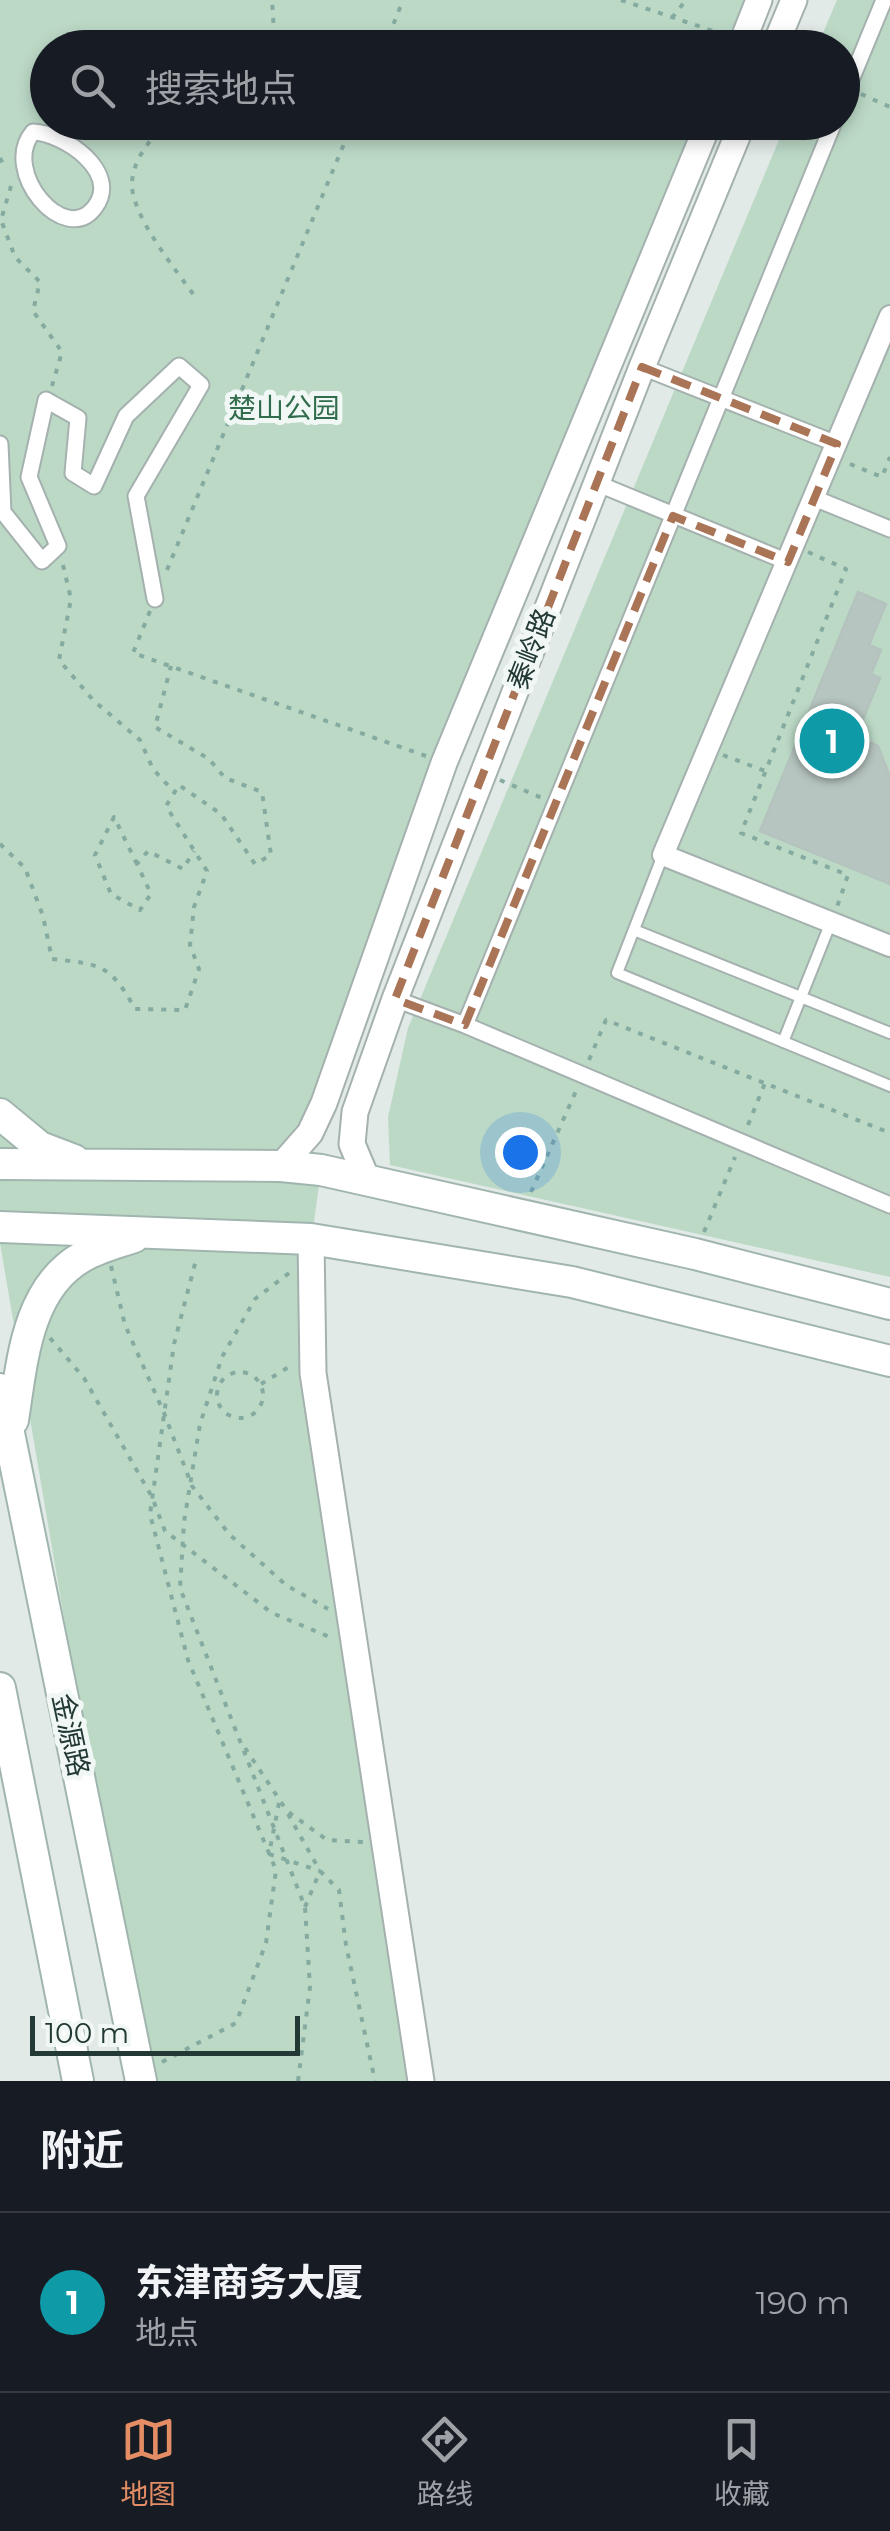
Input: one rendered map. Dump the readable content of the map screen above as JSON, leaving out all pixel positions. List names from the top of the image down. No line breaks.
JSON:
{"streets":{"main road":["金源路"],"street":["秦岭路"]},"parks":["楚山公园"],"scale_bar":"100 m","page":{"search":"搜索地点","pins":"1","scale":"100 m","heading":"附近","list":[{"mark":"1","name":"东津商务大厦","note":"地点","value":"190 m"}],"nav":["地图","路线","收藏"]}}
